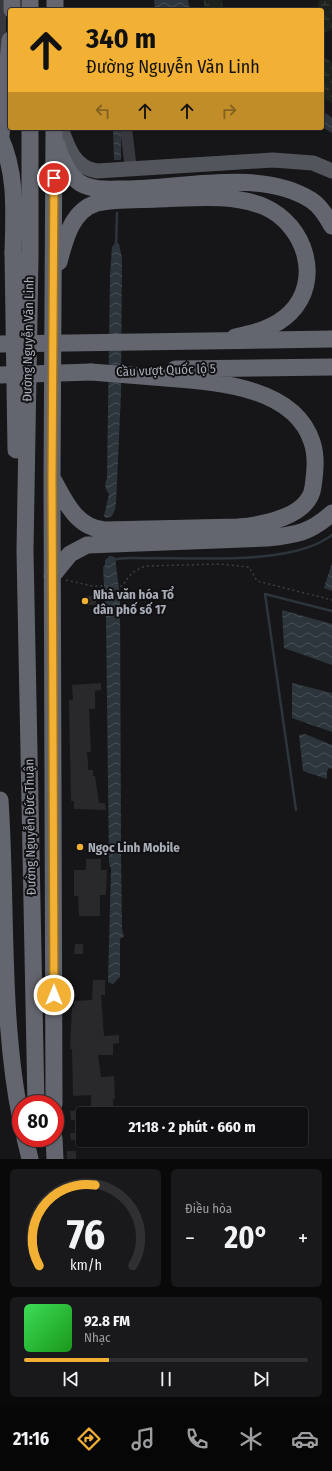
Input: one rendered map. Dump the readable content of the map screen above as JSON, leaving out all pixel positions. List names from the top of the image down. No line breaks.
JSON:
{"streets":{"highway":["Đường Nguyễn Văn Linh","Cầu vượt Quốc lộ 5","Đường Nguyễn Đức Thuận"]},"crossings":[["Đường Nguyễn Văn Linh","Đường Nguyễn Đức Thuận"]],"places":["Nhà văn hóa Tổ dân phố số 17","Ngọc Linh Mobile"],"page":{"turn":["340 m","Đường Nguyễn Văn Linh"],"limit":"80","trip":"21:18 · 2 phút · 660 m","tile":"Điều hòa","heat":["−","20°","+"],"song":["92.8 FM","Nhạc"],"tabs":"21:16","gauge":["76","km/h"]}}
